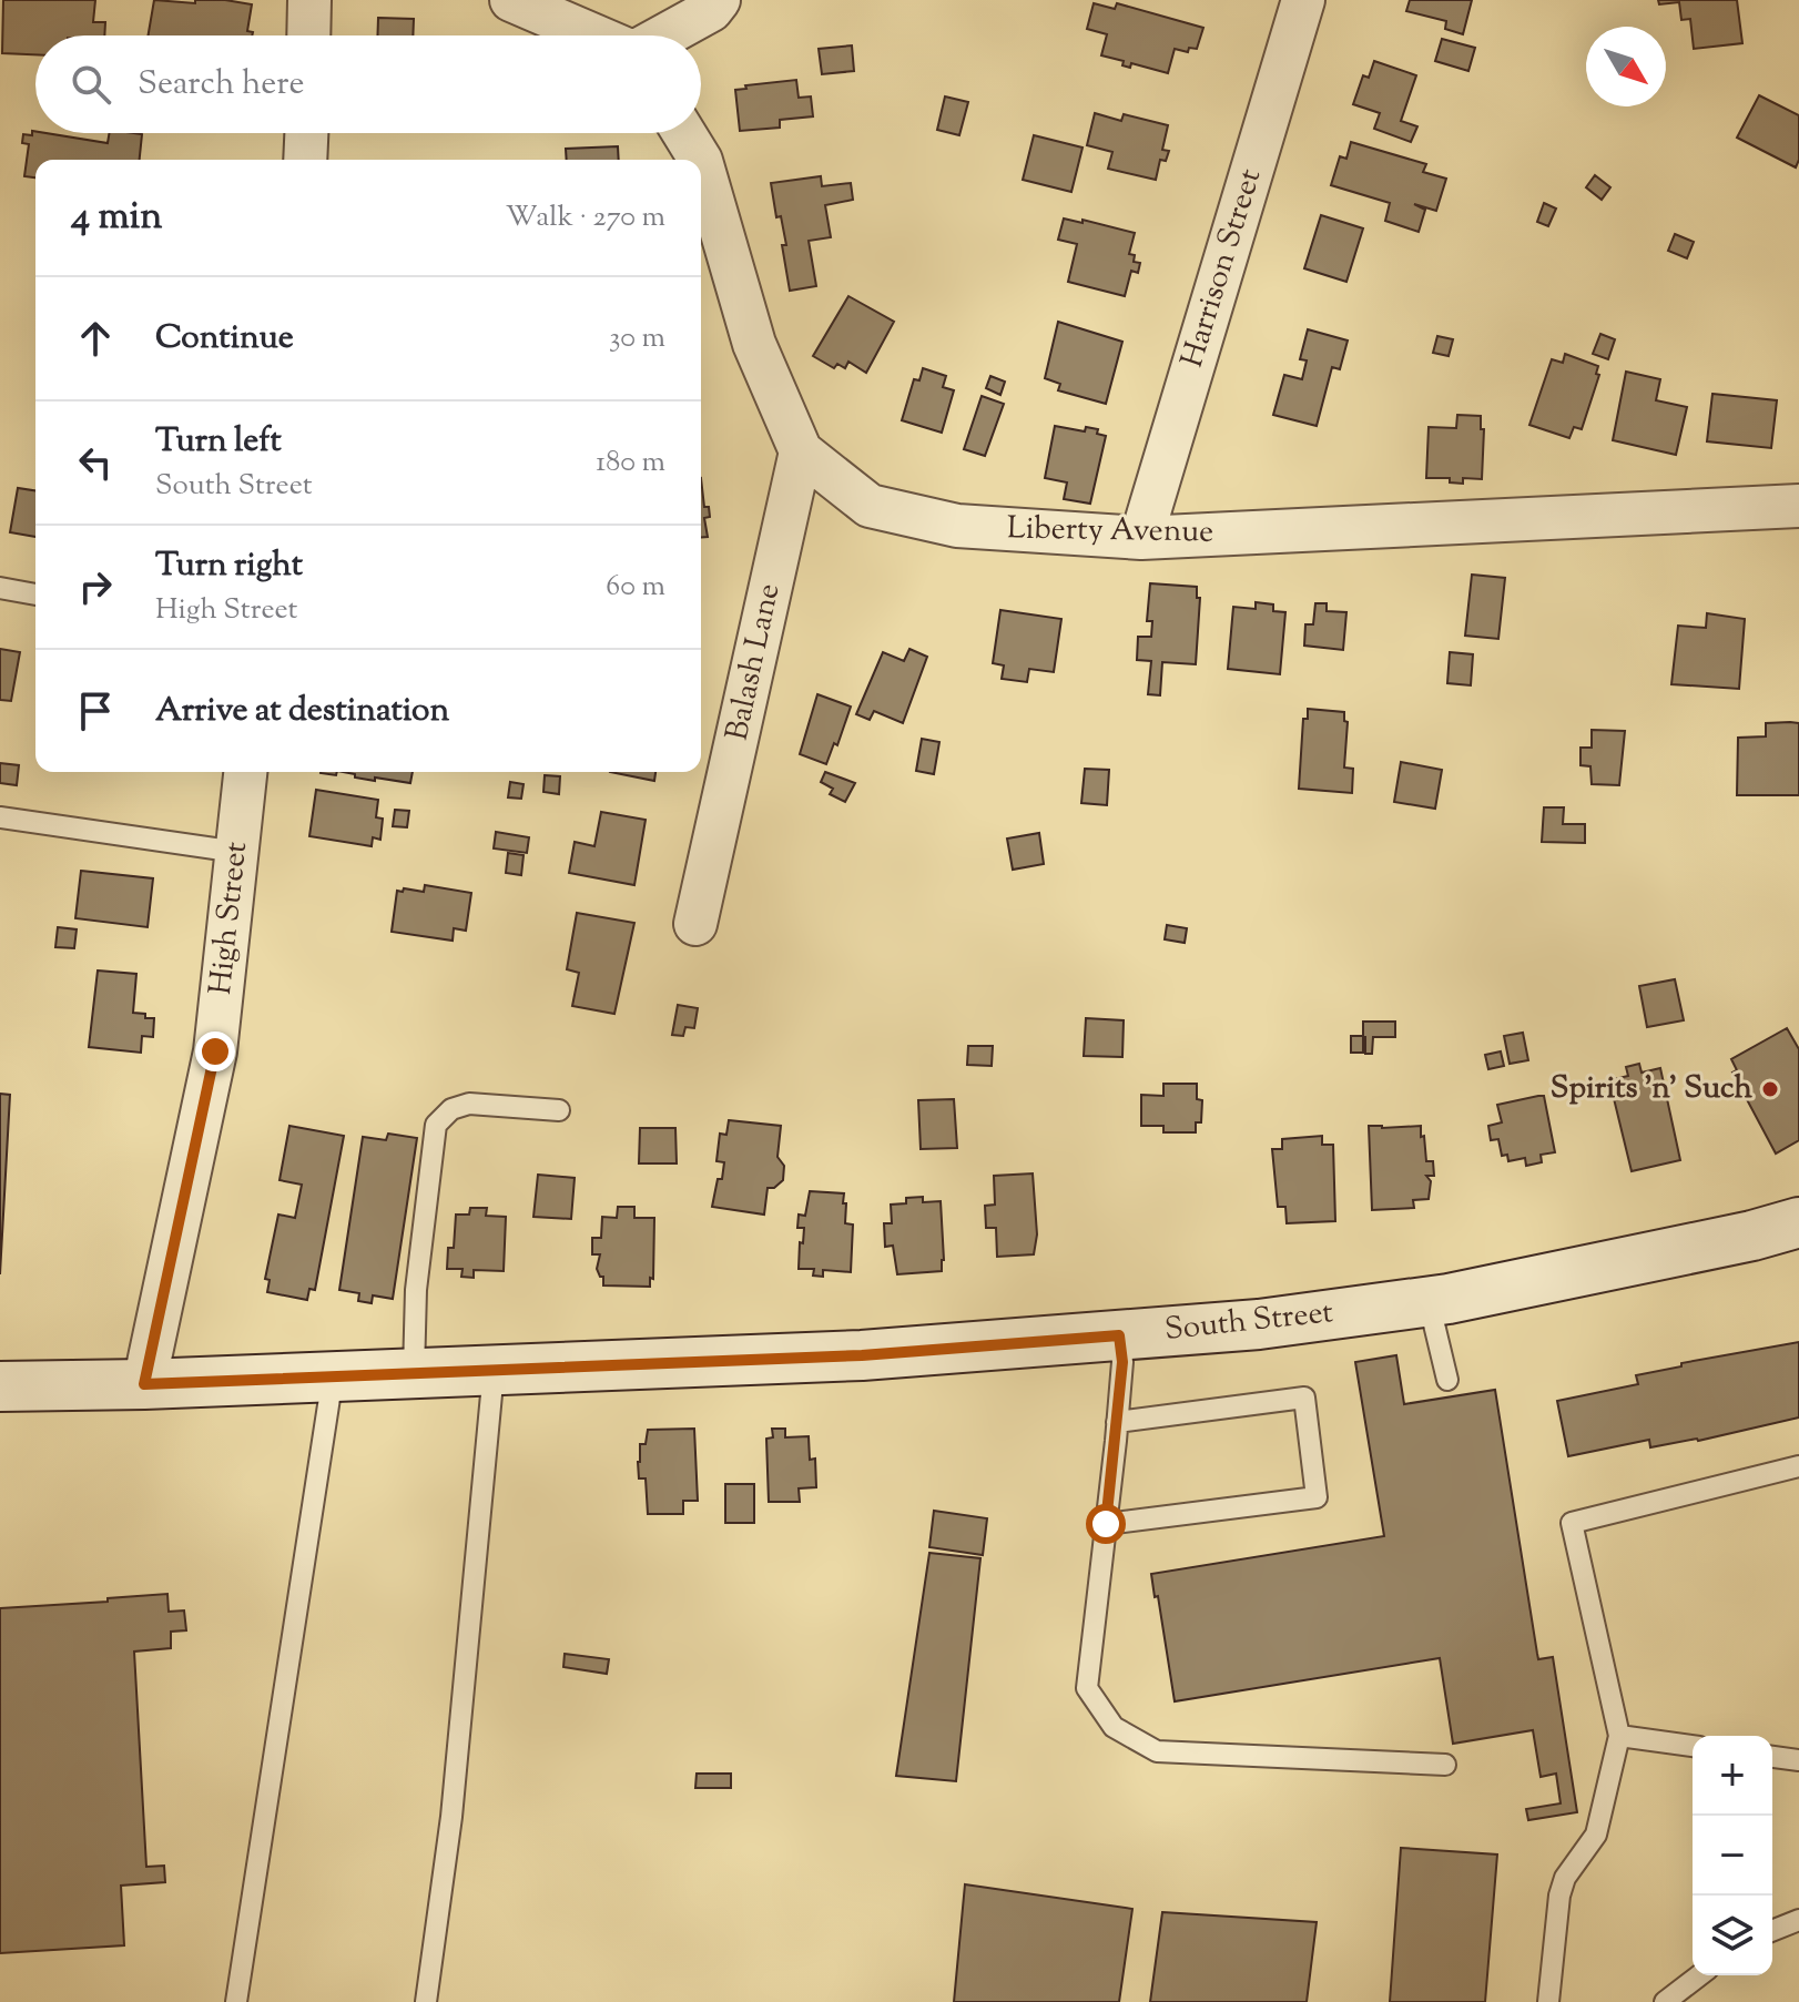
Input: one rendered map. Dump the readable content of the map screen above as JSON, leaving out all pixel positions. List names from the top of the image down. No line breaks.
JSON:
{"streets":{"main road":["South Street"],"street":["Harrison Street","Liberty Avenue","Balash Lane","High Street"]},"crossings":[["Harrison Street","Liberty Avenue"],["Liberty Avenue","Balash Lane"],["High Street","South Street"]],"places":["Spirits 'n' Such"],"north":"bottom right","page":{"search":"Search here","heading":["4 min","Walk · 270 m"],"list":[["Continue","30 m"],["Turn left","South Street","180 m"],["Turn right","High Street","60 m"],"Arrive at destination"],"map_buttons":["+","−"]}}
